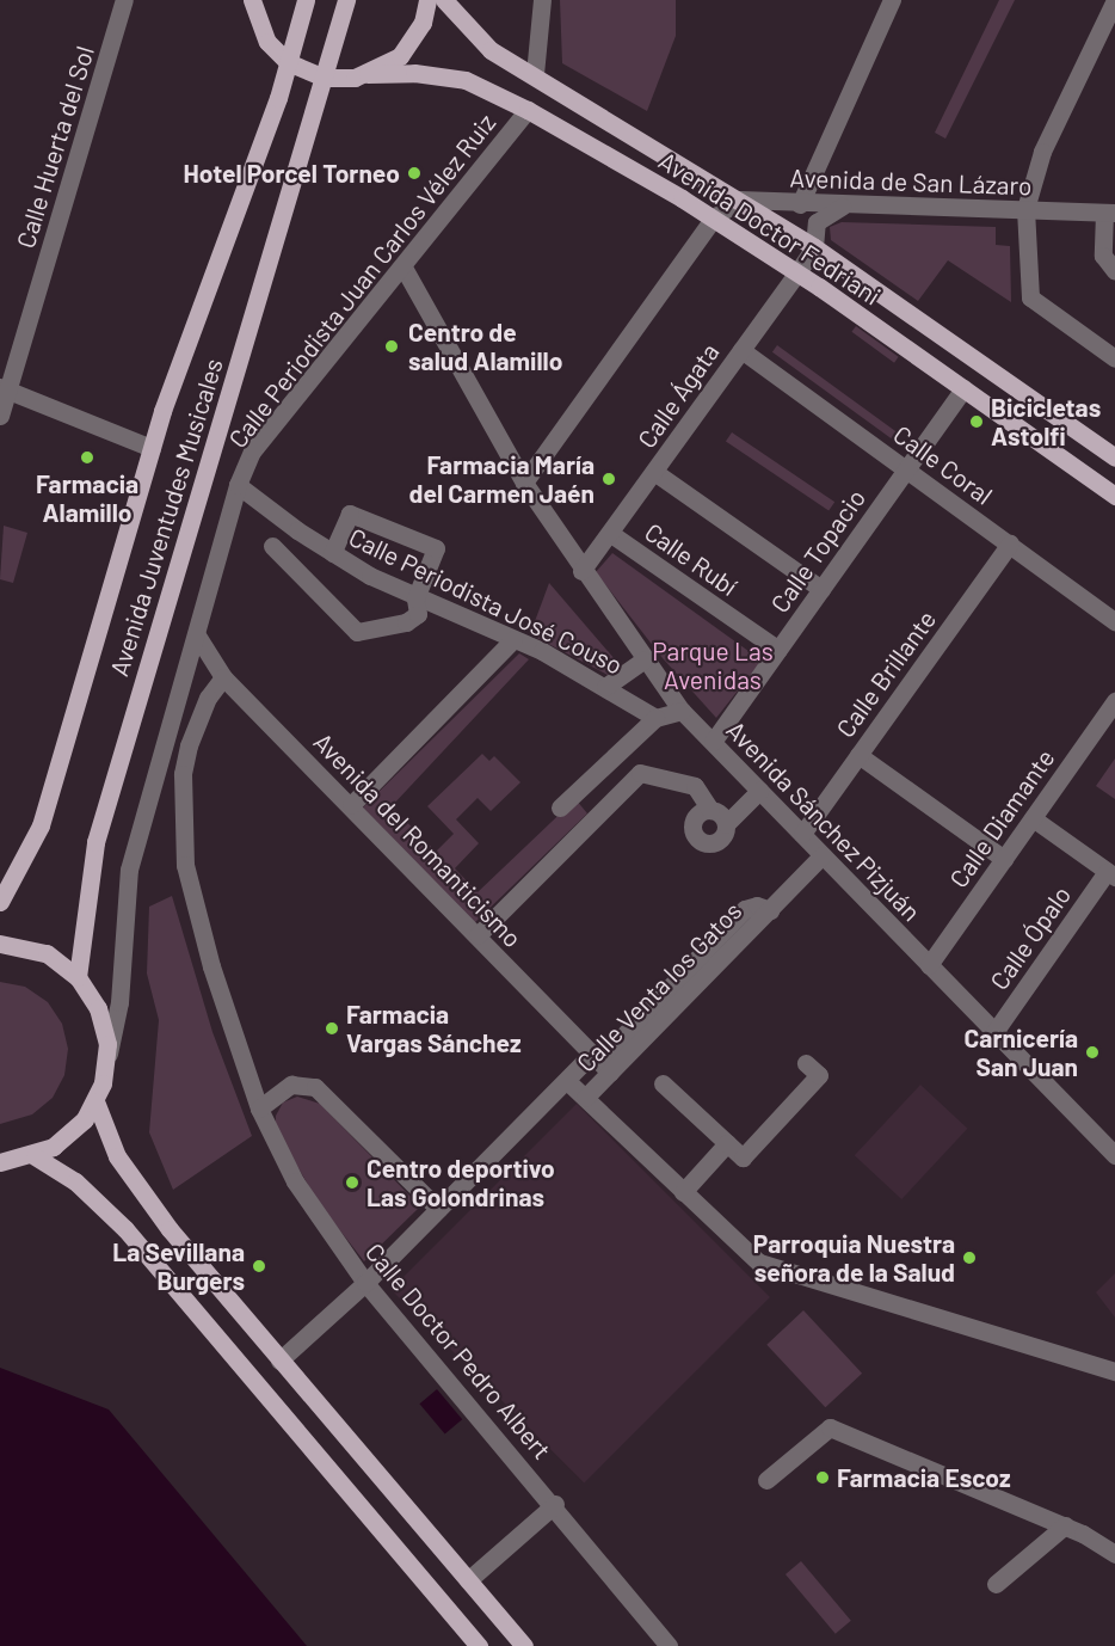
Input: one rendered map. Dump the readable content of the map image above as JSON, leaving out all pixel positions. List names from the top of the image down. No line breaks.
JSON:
{"streets":{"main road":["Avenida Doctor Fedriani","Avenida Juventudes Musicales"],"street":["Calle Huerta del Sol","Avenida de San Lázaro","Calle Periodista Juan Carlos Vélez Ruiz","Calle Ágata","Calle Coral","Calle Topacio","Calle Rubí","Calle Periodista José Couso","Calle Brillante","Calle Diamante","Avenida Sánchez Pizjuán","Avenida del Romanticismo","Calle Ópalo","Calle Venta los Gatos","Calle Doctor Pedro Albert"]},"crossings":[["Avenida de San Lázaro","Avenida Doctor Fedriani"],["Avenida de San Lázaro","Calle Ágata"],["Avenida Doctor Fedriani","Calle Periodista Juan Carlos Vélez Ruiz"],["Avenida Doctor Fedriani","Calle Ágata"],["Avenida Doctor Fedriani","Avenida Juventudes Musicales"],["Avenida Doctor Fedriani","Calle Topacio"],["Calle Periodista Juan Carlos Vélez Ruiz","Calle Periodista José Couso"],["Calle Periodista Juan Carlos Vélez Ruiz","Avenida Sánchez Pizjuán"],["Calle Ágata","Calle Coral"],["Calle Ágata","Calle Rubí"],["Calle Ágata","Avenida Sánchez Pizjuán"],["Calle Coral","Calle Topacio"],["Calle Coral","Calle Brillante"],["Calle Topacio","Calle Rubí"],["Calle Topacio","Avenida Sánchez Pizjuán"],["Calle Brillante","Avenida Sánchez Pizjuán"],["Calle Diamante","Avenida Sánchez Pizjuán"],["Avenida Sánchez Pizjuán","Calle Ópalo"],["Avenida Sánchez Pizjuán","Calle Venta los Gatos"],["Avenida del Romanticismo","Calle Venta los Gatos"],["Avenida del Romanticismo","Calle Doctor Pedro Albert"],["Calle Venta los Gatos","Calle Doctor Pedro Albert"]],"parks":["Parque Las Avenidas"],"places":["Hotel Porcel Torneo","Centro de salud Alamillo","Bicicletas Astolfi","Farmacia Alamillo","Farmacia María del Carmen Jaén","Farmacia Vargas Sánchez","Carnicería San Juan","Centro deportivo Las Golondrinas","Parroquia Nuestra señora de la Salud","La Sevillana Burgers","Farmacia Escoz"]}
